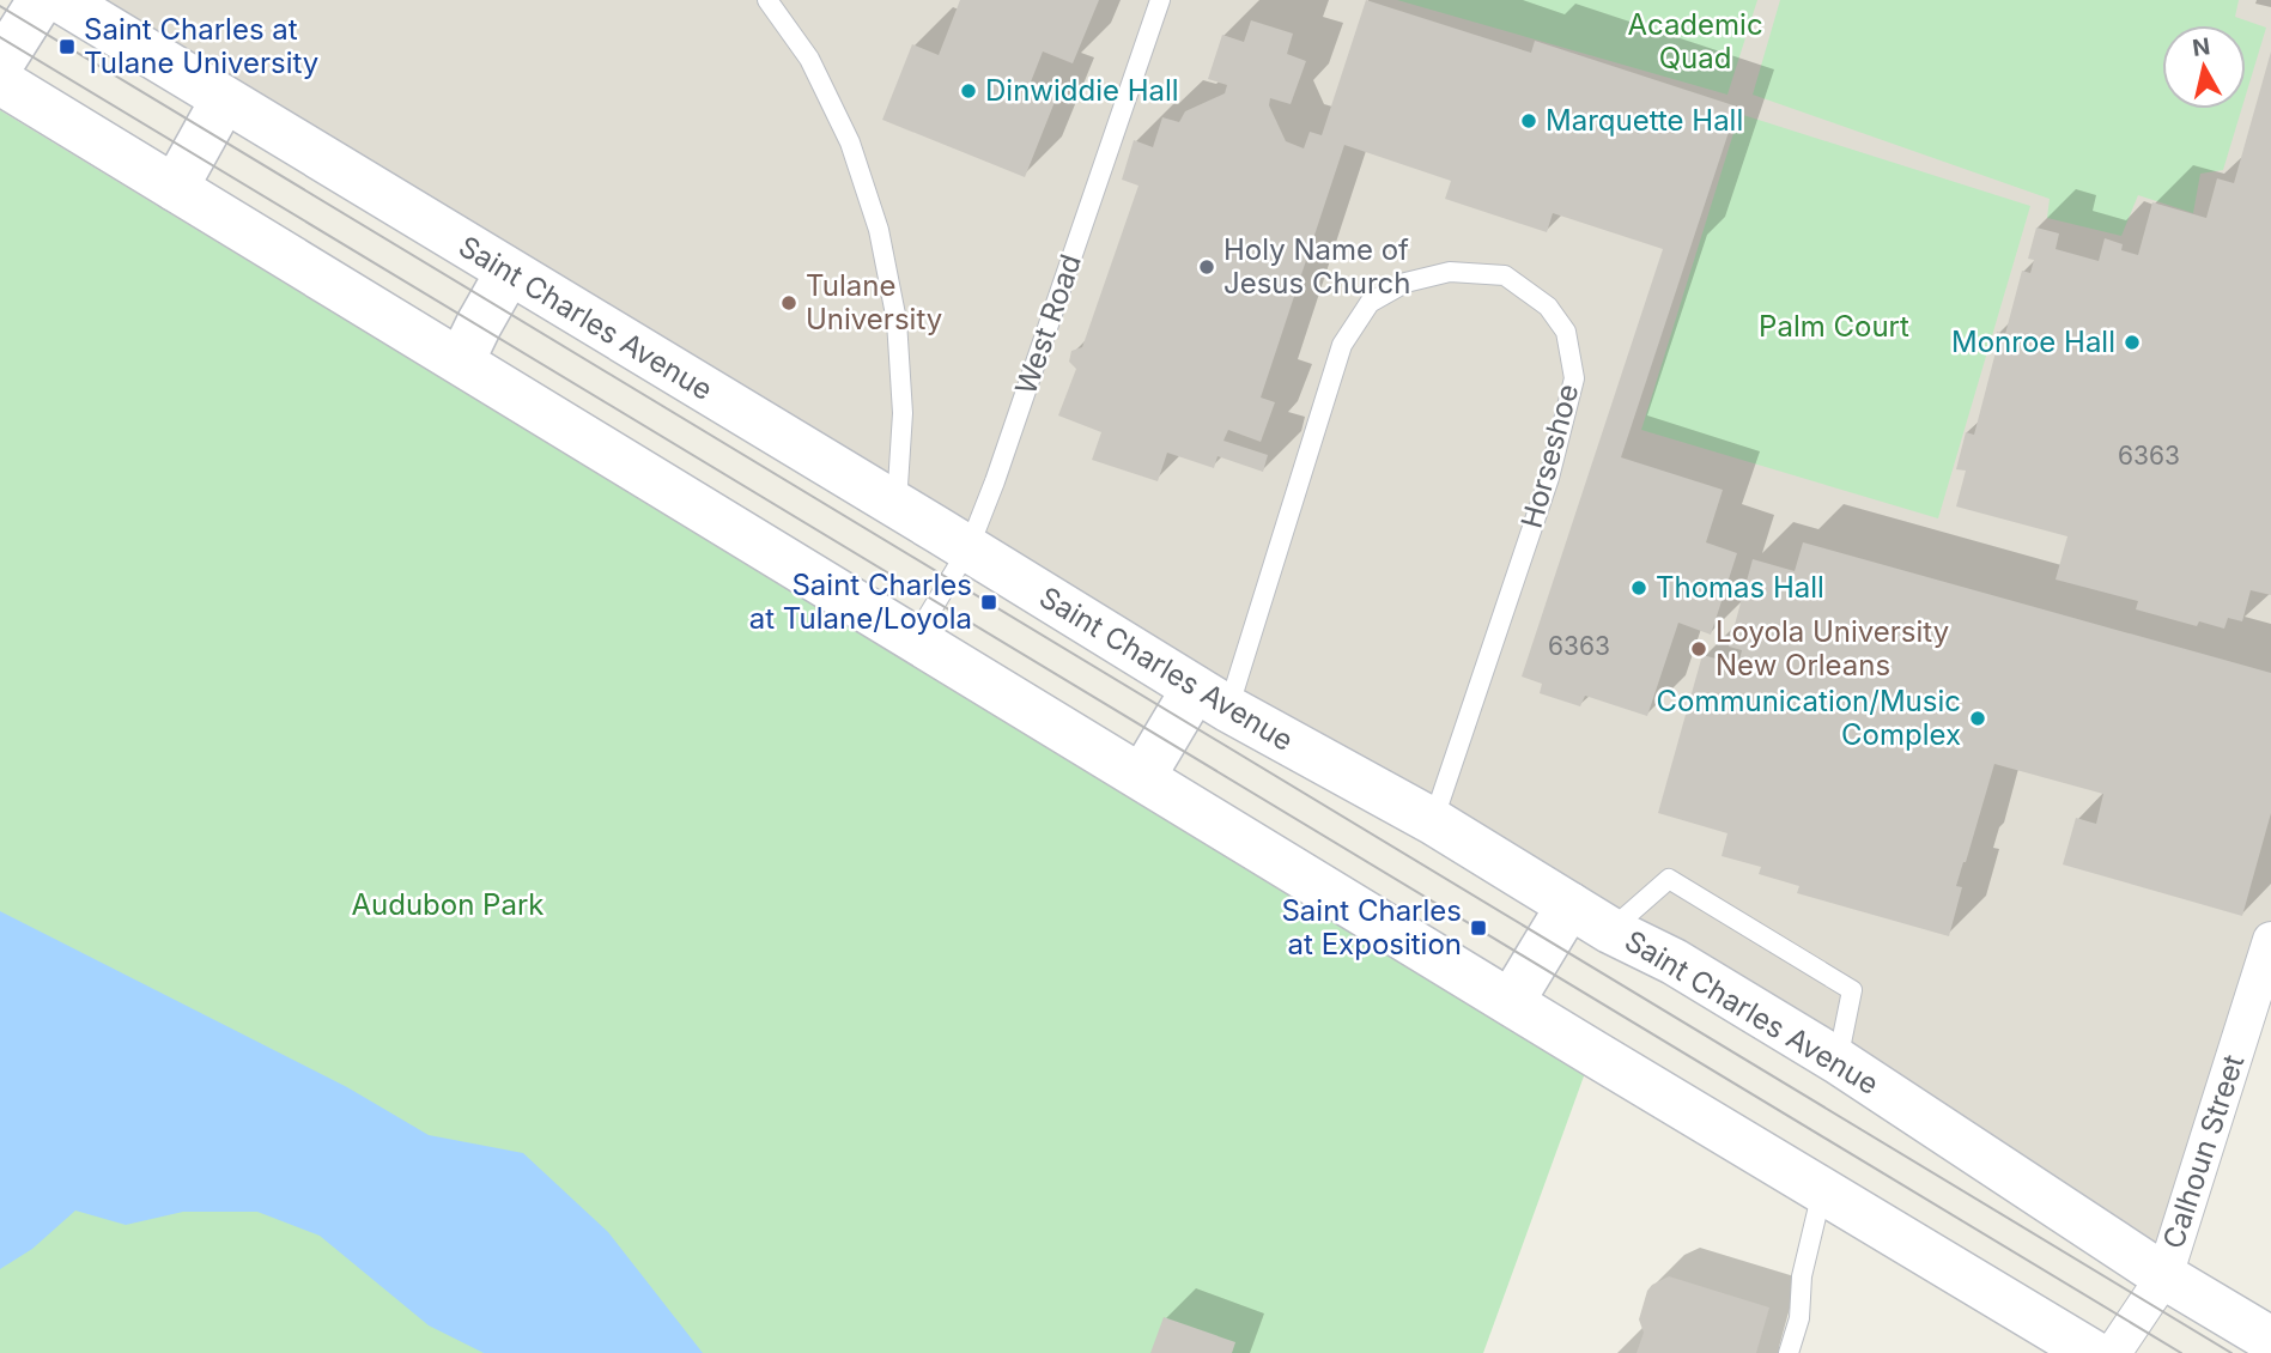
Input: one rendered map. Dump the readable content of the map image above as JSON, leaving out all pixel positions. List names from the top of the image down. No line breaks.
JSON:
{"streets":{"main road":["Saint Charles Avenue"],"street":["Calhoun Street"],"lane":["West Road","Horseshoe"]},"crossings":[["Saint Charles Avenue","West Road"],["Saint Charles Avenue","Horseshoe"],["Saint Charles Avenue","Calhoun Street"]],"parks":["Academic Quad","Palm Court","Audubon Park"],"places":{"transit":["Saint Charles at Tulane University","Saint Charles at Tulane/Loyola","Saint Charles at Exposition"],"other":["Dinwiddie Hall","Marquette Hall","Holy Name of Jesus Church","Tulane University","Monroe Hall","Thomas Hall","Loyola University New Orleans","Communication/Music Complex"]},"house_numbers":["6363","6363"],"north":"top"}
